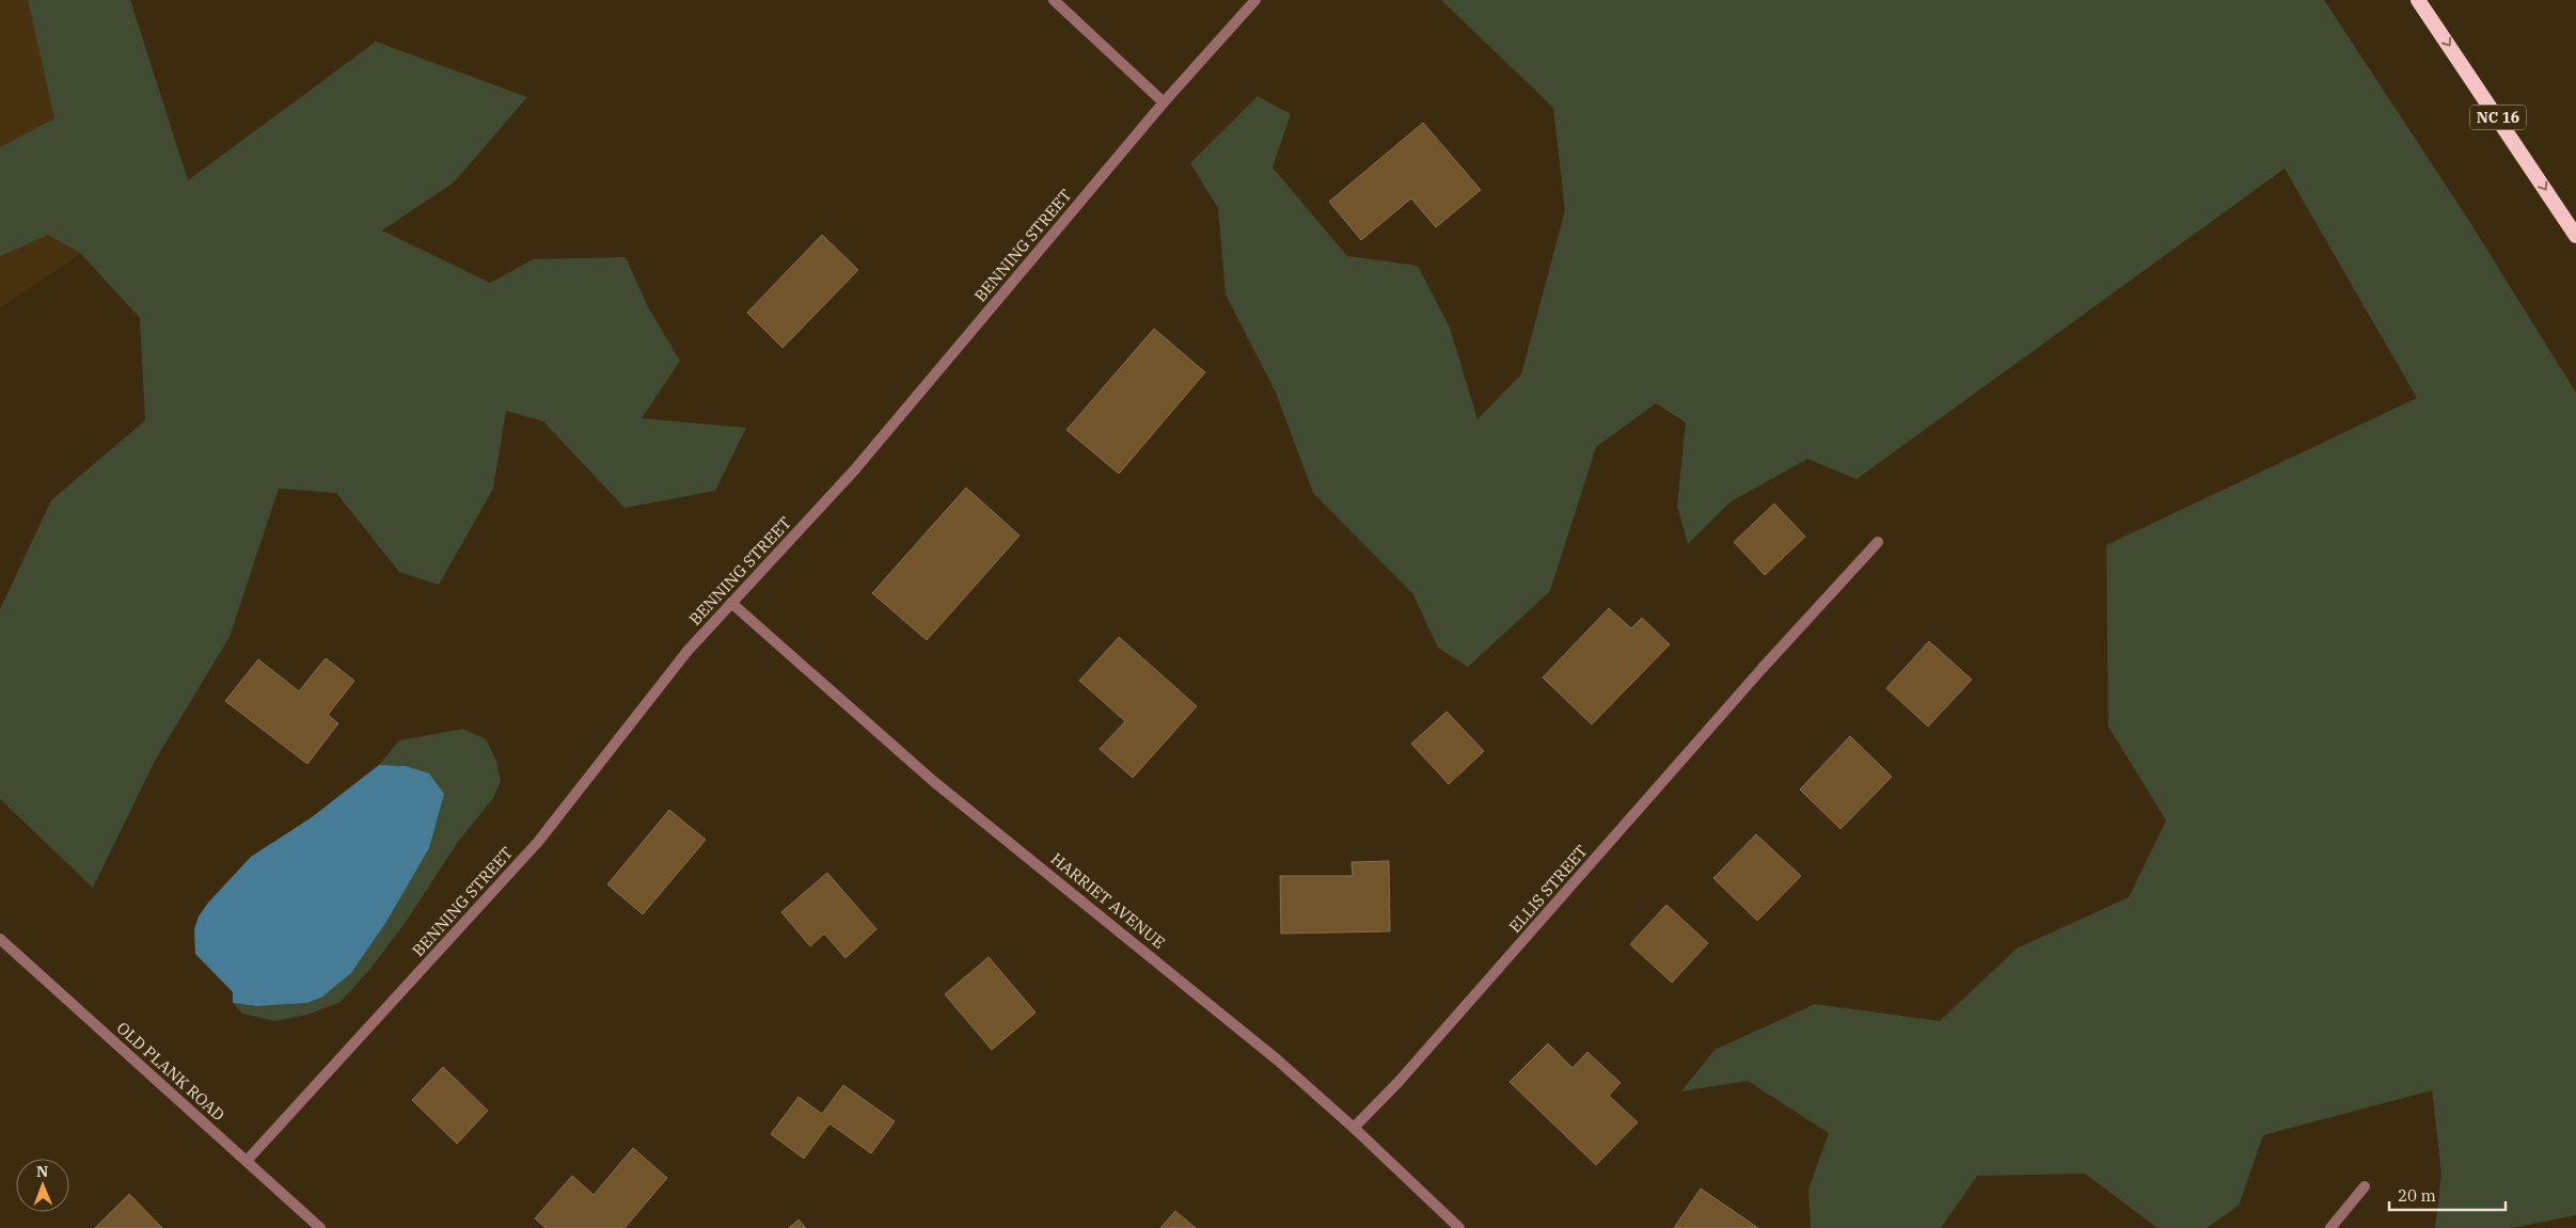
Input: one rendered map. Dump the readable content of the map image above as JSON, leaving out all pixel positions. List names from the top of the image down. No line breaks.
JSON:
{"streets":{"highway":["NC 16"],"street":["BENNING STREET","ELLIS STREET","HARRIET AVENUE","OLD PLANK ROAD"]},"crossings":[["BENNING STREET","HARRIET AVENUE"],["BENNING STREET","OLD PLANK ROAD"],["ELLIS STREET","HARRIET AVENUE"]],"scale_bar":"20 m","north":"top"}
